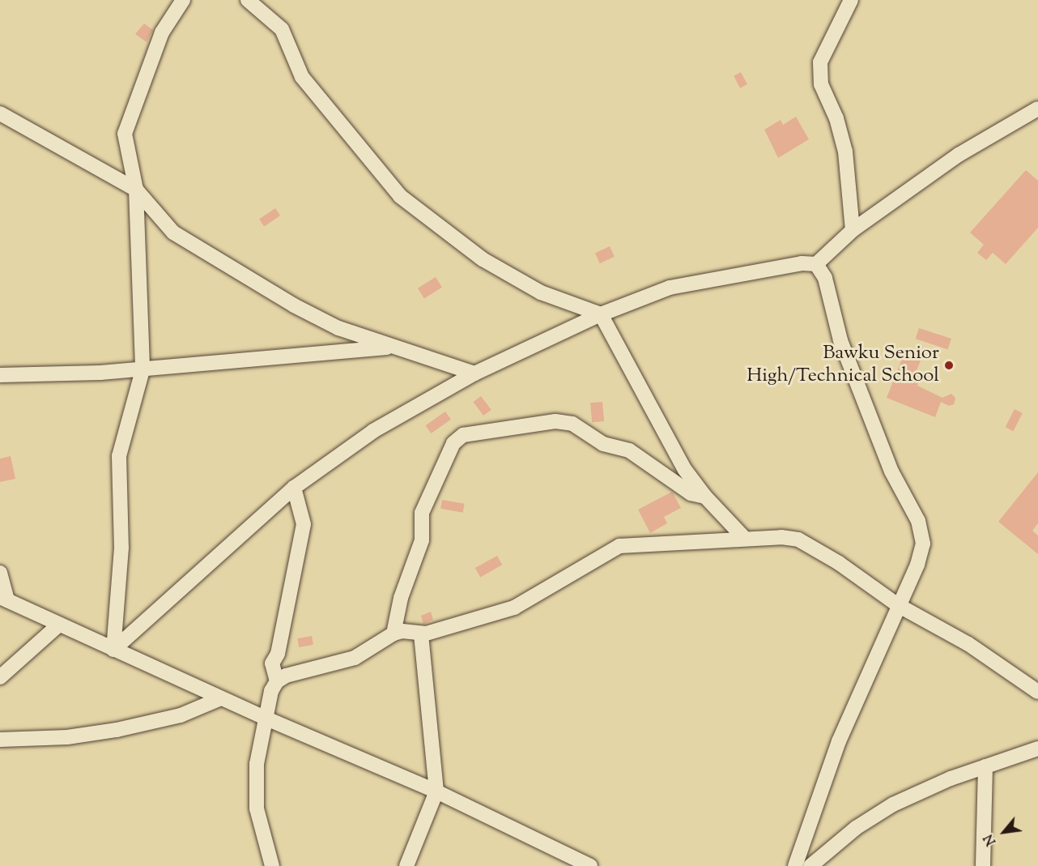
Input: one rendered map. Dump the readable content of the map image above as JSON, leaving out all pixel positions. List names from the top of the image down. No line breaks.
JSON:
{"places":["Bawku Senior High/Technical School"],"north":"bottom left"}
